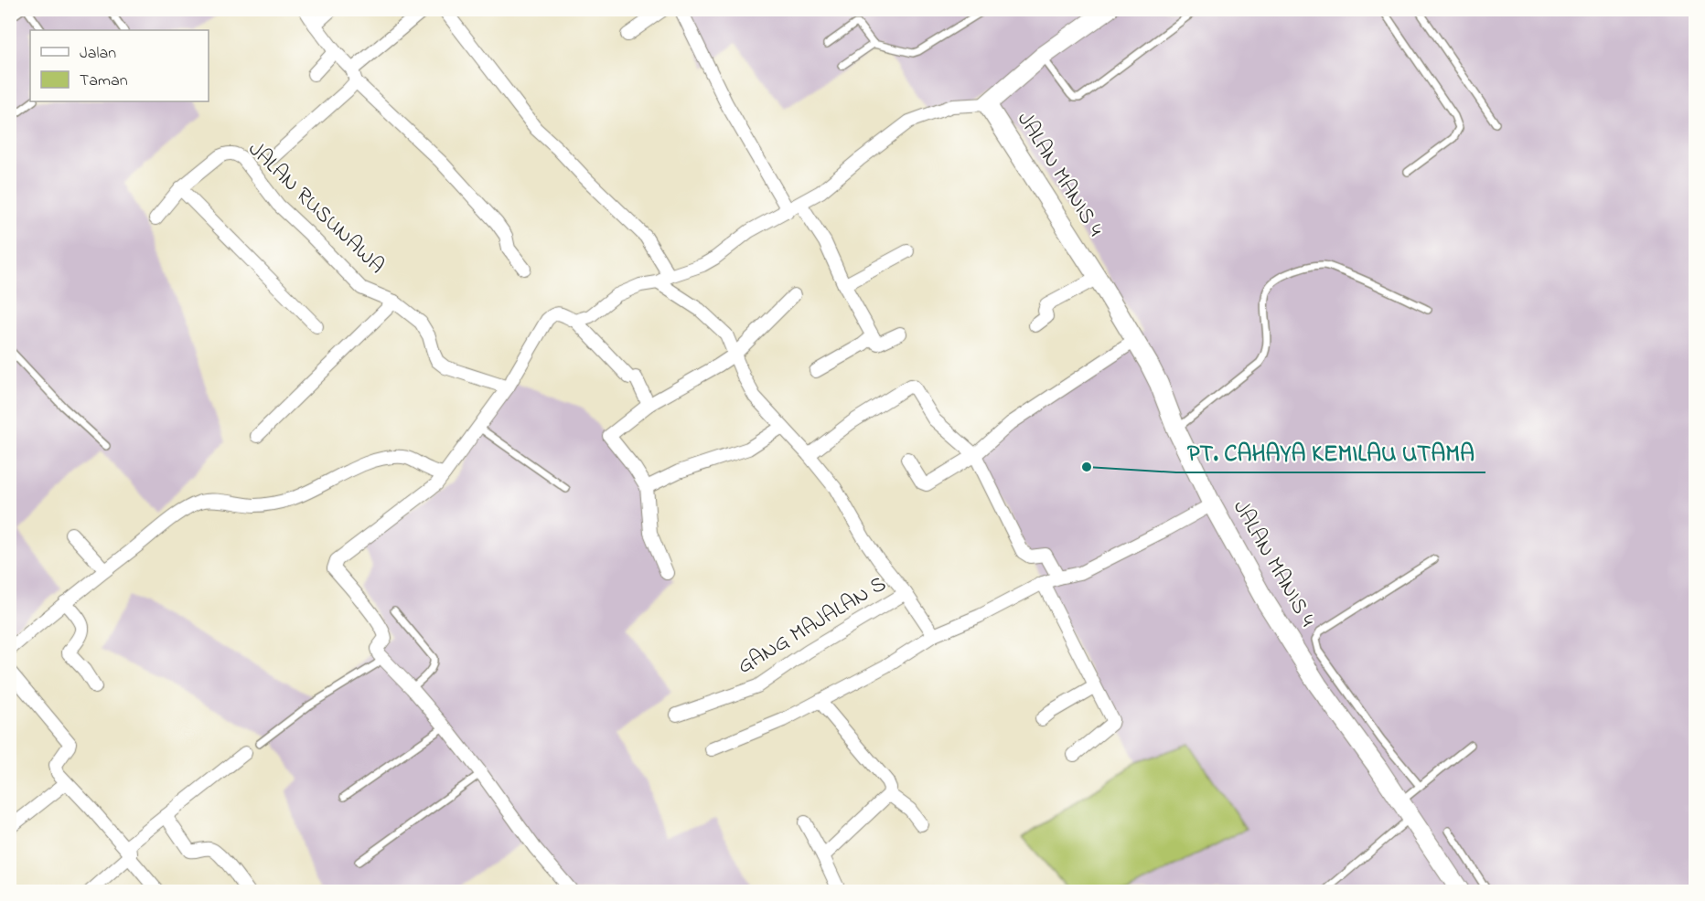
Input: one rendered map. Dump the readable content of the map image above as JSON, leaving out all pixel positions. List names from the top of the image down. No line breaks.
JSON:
{"streets":{"street":["JALAN MANIS 4","JALAN RUSUNAWA","GANG MAJALAN S"]},"places":["PT. CAHAYA KEMILAU UTAMA"],"legend":["Jalan","Taman"]}
